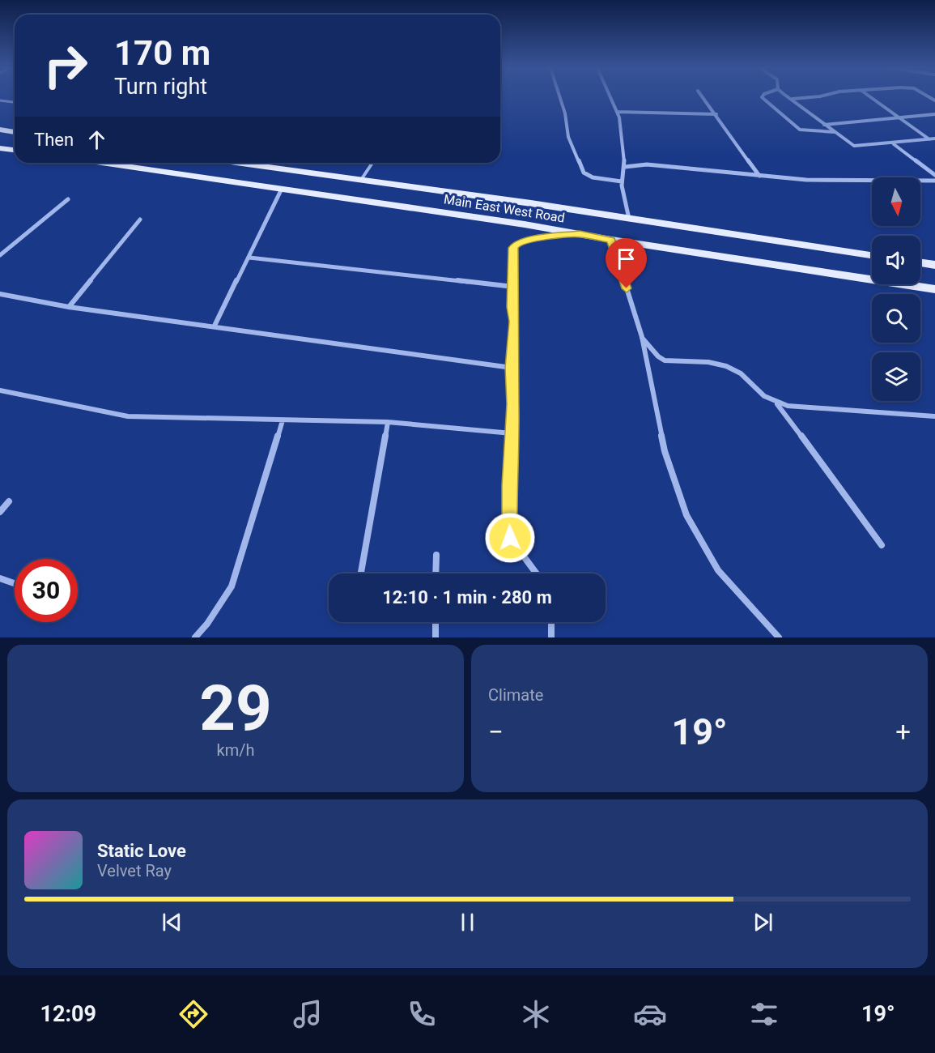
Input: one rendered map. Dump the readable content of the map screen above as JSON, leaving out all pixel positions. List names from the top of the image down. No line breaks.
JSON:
{"streets":{"main road":["Main East West Road"]},"north":"bottom","page":{"turn":["170 m","Turn right"],"then":"Then","limit":"30","trip":"12:10 · 1 min · 280 m","tile":[["29","km/h"],"Climate"],"heat":["−","19°","+"],"song":["Static Love","Velvet Ray"],"tabs":["12:09","19°"]}}
